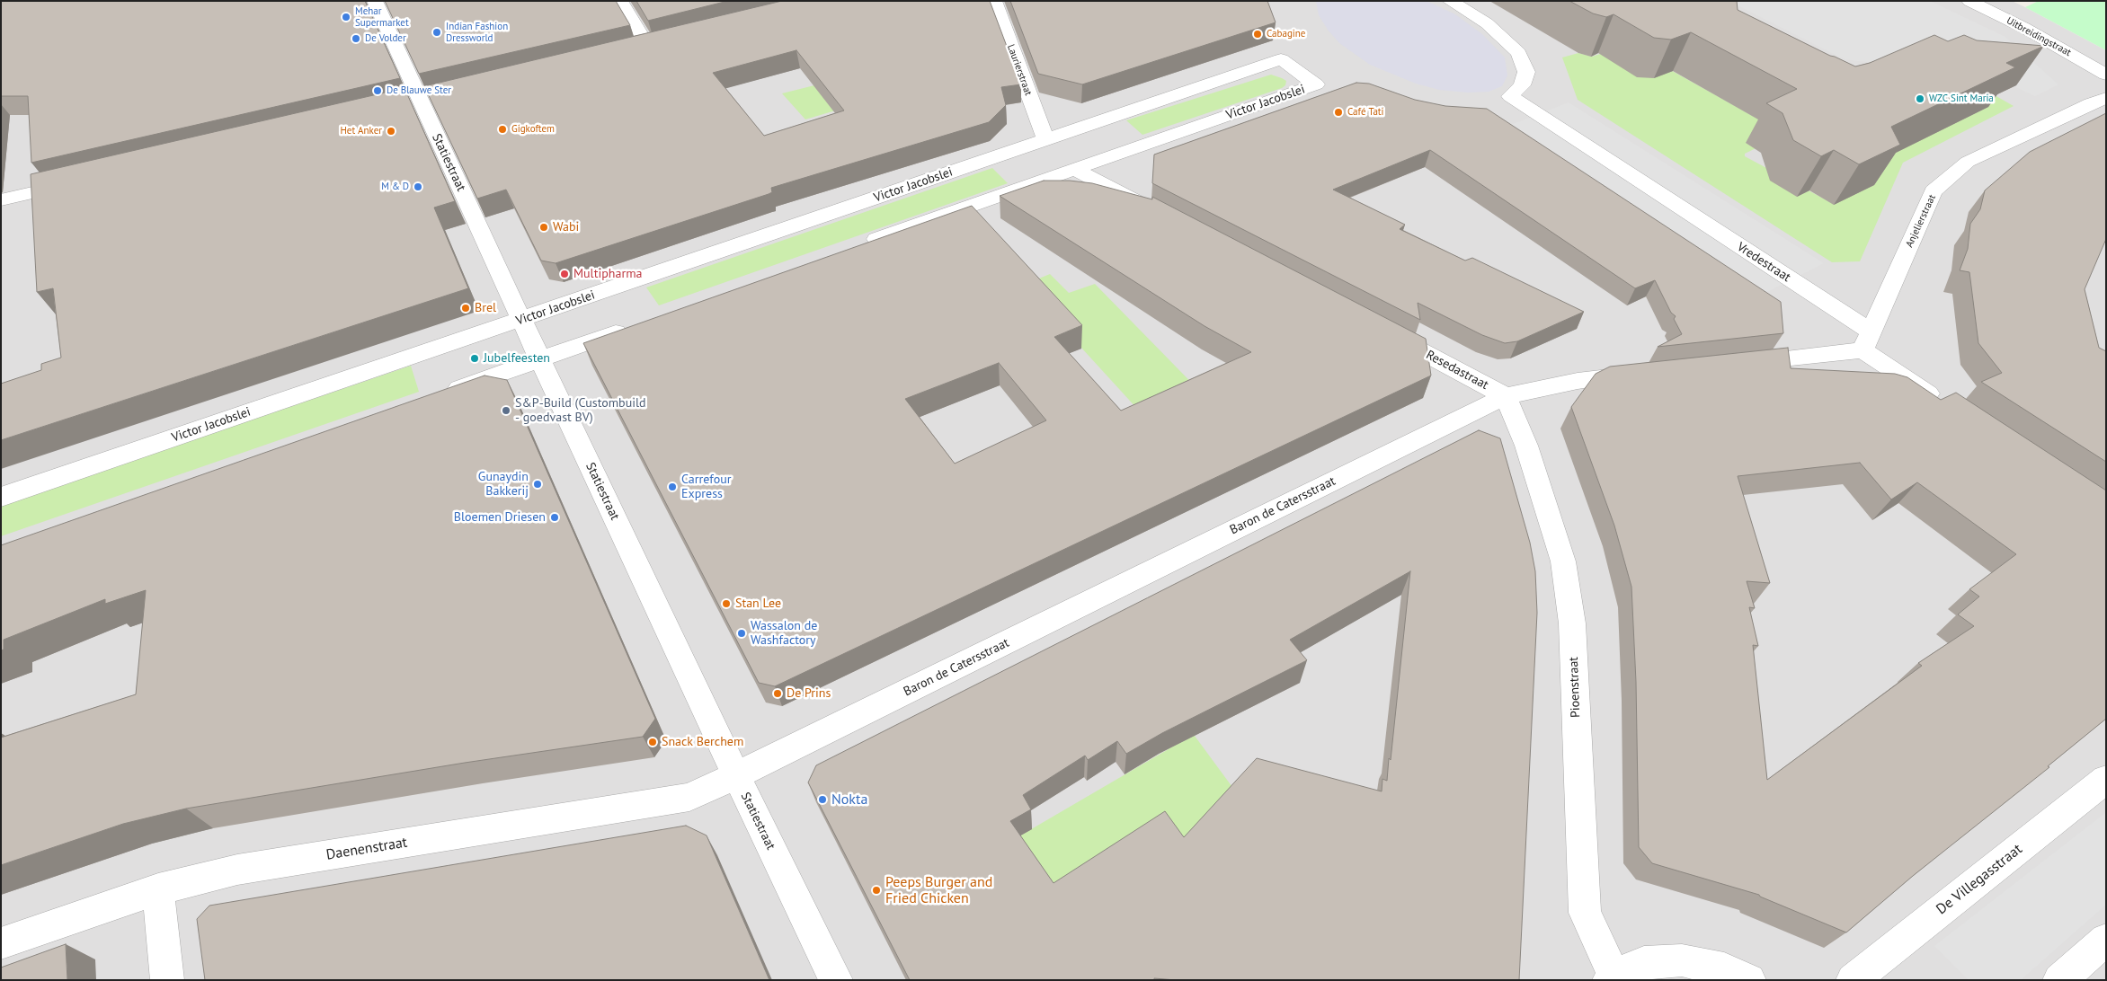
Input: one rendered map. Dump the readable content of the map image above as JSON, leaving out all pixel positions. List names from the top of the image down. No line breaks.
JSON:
{"streets":{"street":["Uitbreidingstraat","Laurierstraat","Victor Jacobslei","Statiestraat","Anjelierstraat","Vredestraat","Resedastraat","Baron de Catersstraat","Pioenstraat","Daenenstraat","De Villegasstraat"]},"crossings":[["Laurierstraat","Victor Jacobslei"],["Victor Jacobslei","Statiestraat"],["Statiestraat","Baron de Catersstraat"],["Statiestraat","Daenenstraat"],["Anjelierstraat","Vredestraat"],["Resedastraat","Baron de Catersstraat"],["Resedastraat","Pioenstraat"],["Baron de Catersstraat","Pioenstraat"],["Baron de Catersstraat","Daenenstraat"]],"places":["Mehar Supermarket","Indian Fashion Dressworld","Cabagine","De Volder","De Blauwe Ster","WZC Sint Maria","Café Tati","Gigkoftem","Het Anker","M & D","Wabi","Multipharma","Brel","Jubelfeesten","S&P-Build (Custombuild - goedvast BV)","Gunaydin Bakkerij","Carrefour Express","Bloemen Driesen","Stan Lee","Wassalon de Washfactory","De Prins","Snack Berchem","Nokta","Peeps Burger and Fried Chicken"]}
